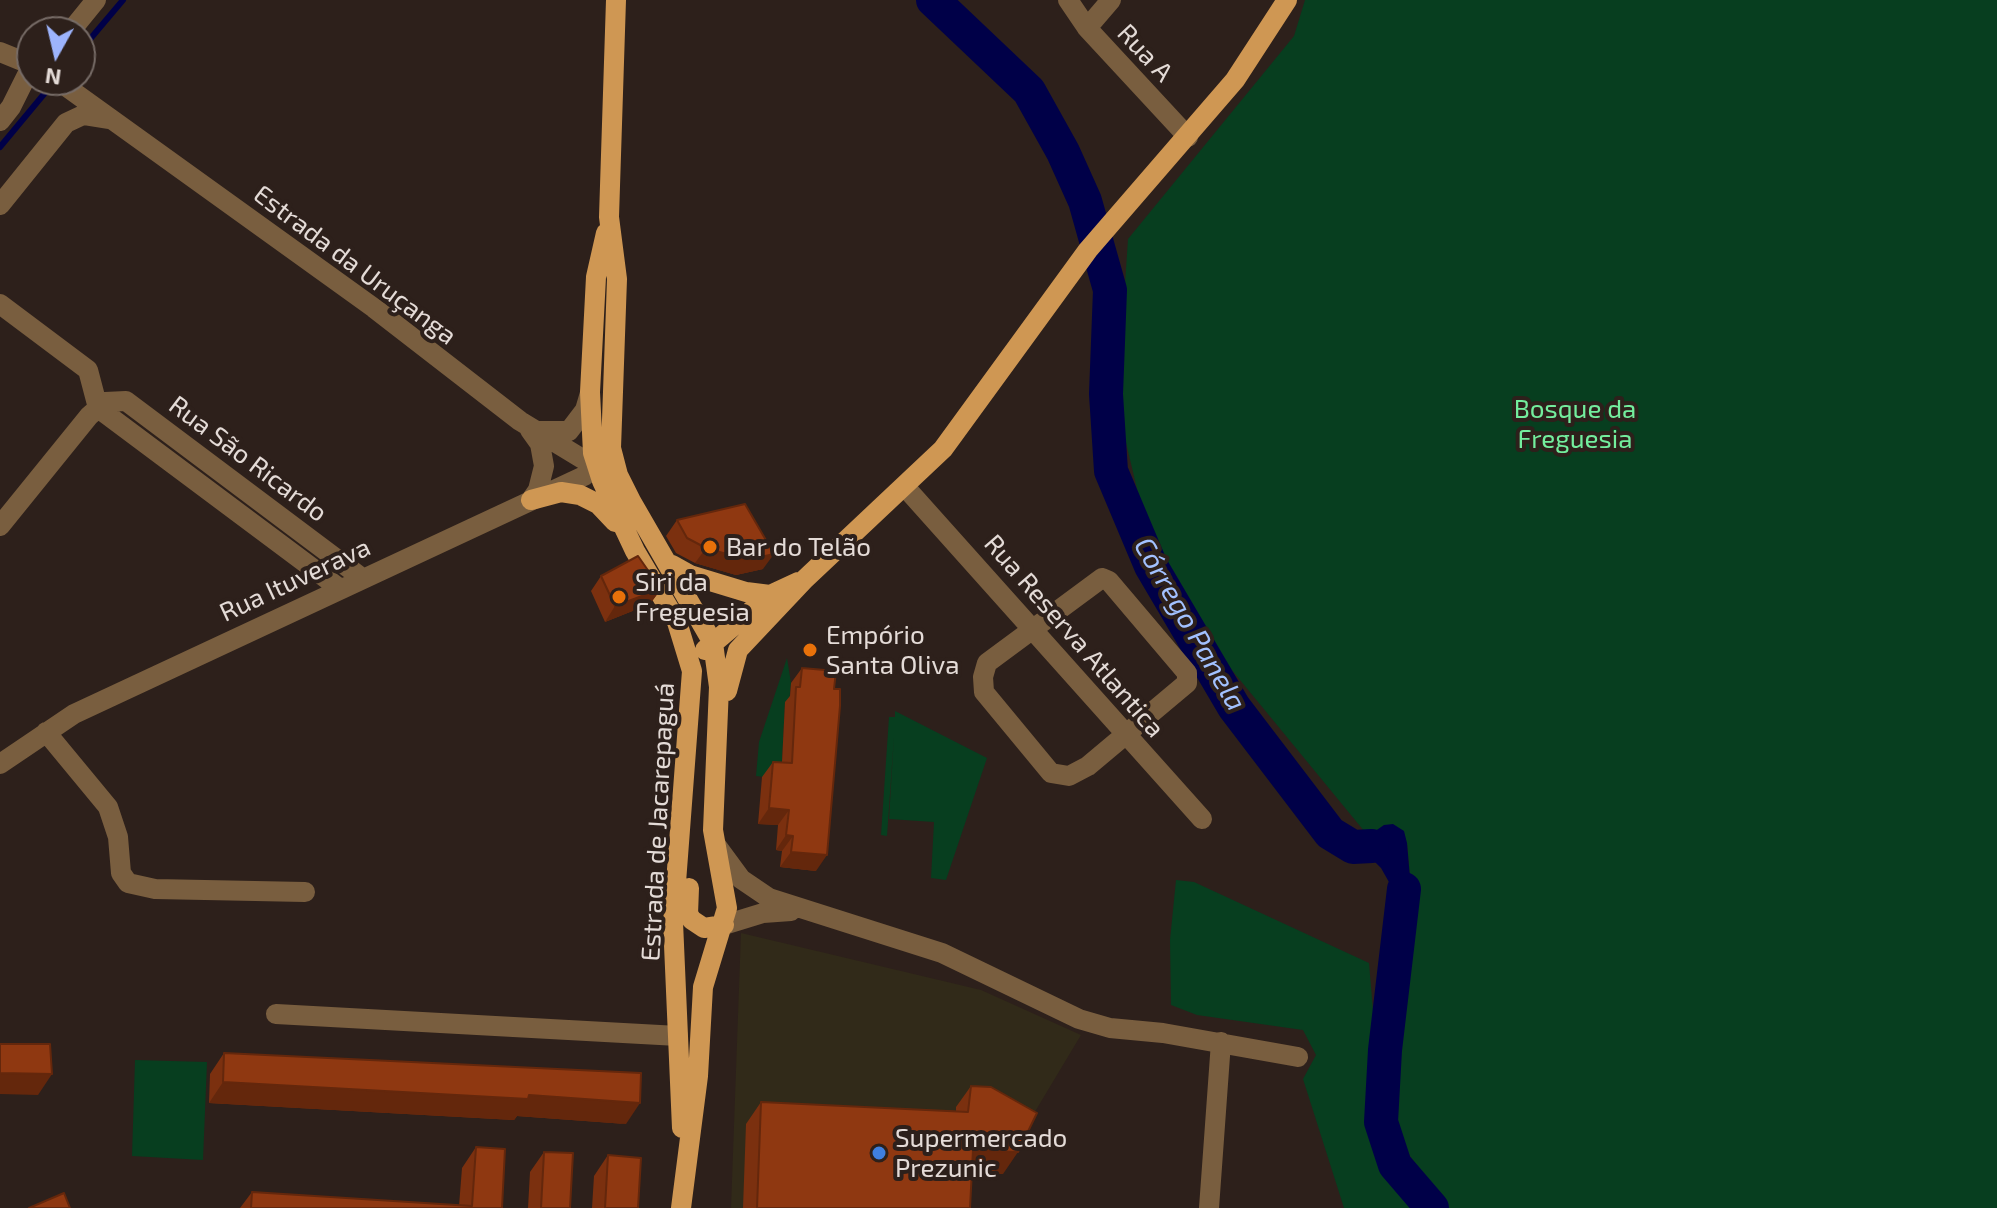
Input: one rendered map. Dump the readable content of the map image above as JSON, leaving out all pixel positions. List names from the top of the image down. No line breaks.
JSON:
{"streets":{"main road":["Estrada de Jacarepaguá"],"street":["Rua A","Estrada da Uruçanga","Rua São Ricardo","Rua Ituverava","Rua Reserva Atlantica"]},"crossings":[["Estrada da Uruçanga","Rua Ituverava"],["Estrada da Uruçanga","Estrada de Jacarepaguá"],["Rua São Ricardo","Rua Ituverava"],["Rua Ituverava","Estrada de Jacarepaguá"]],"water":["Córrego Panela"],"parks":["Bosque da Freguesia"],"places":["Bar do Telão","Siri da Freguesia","Empório Santa Oliva","Supermercado Prezunic"],"north":"bottom"}
